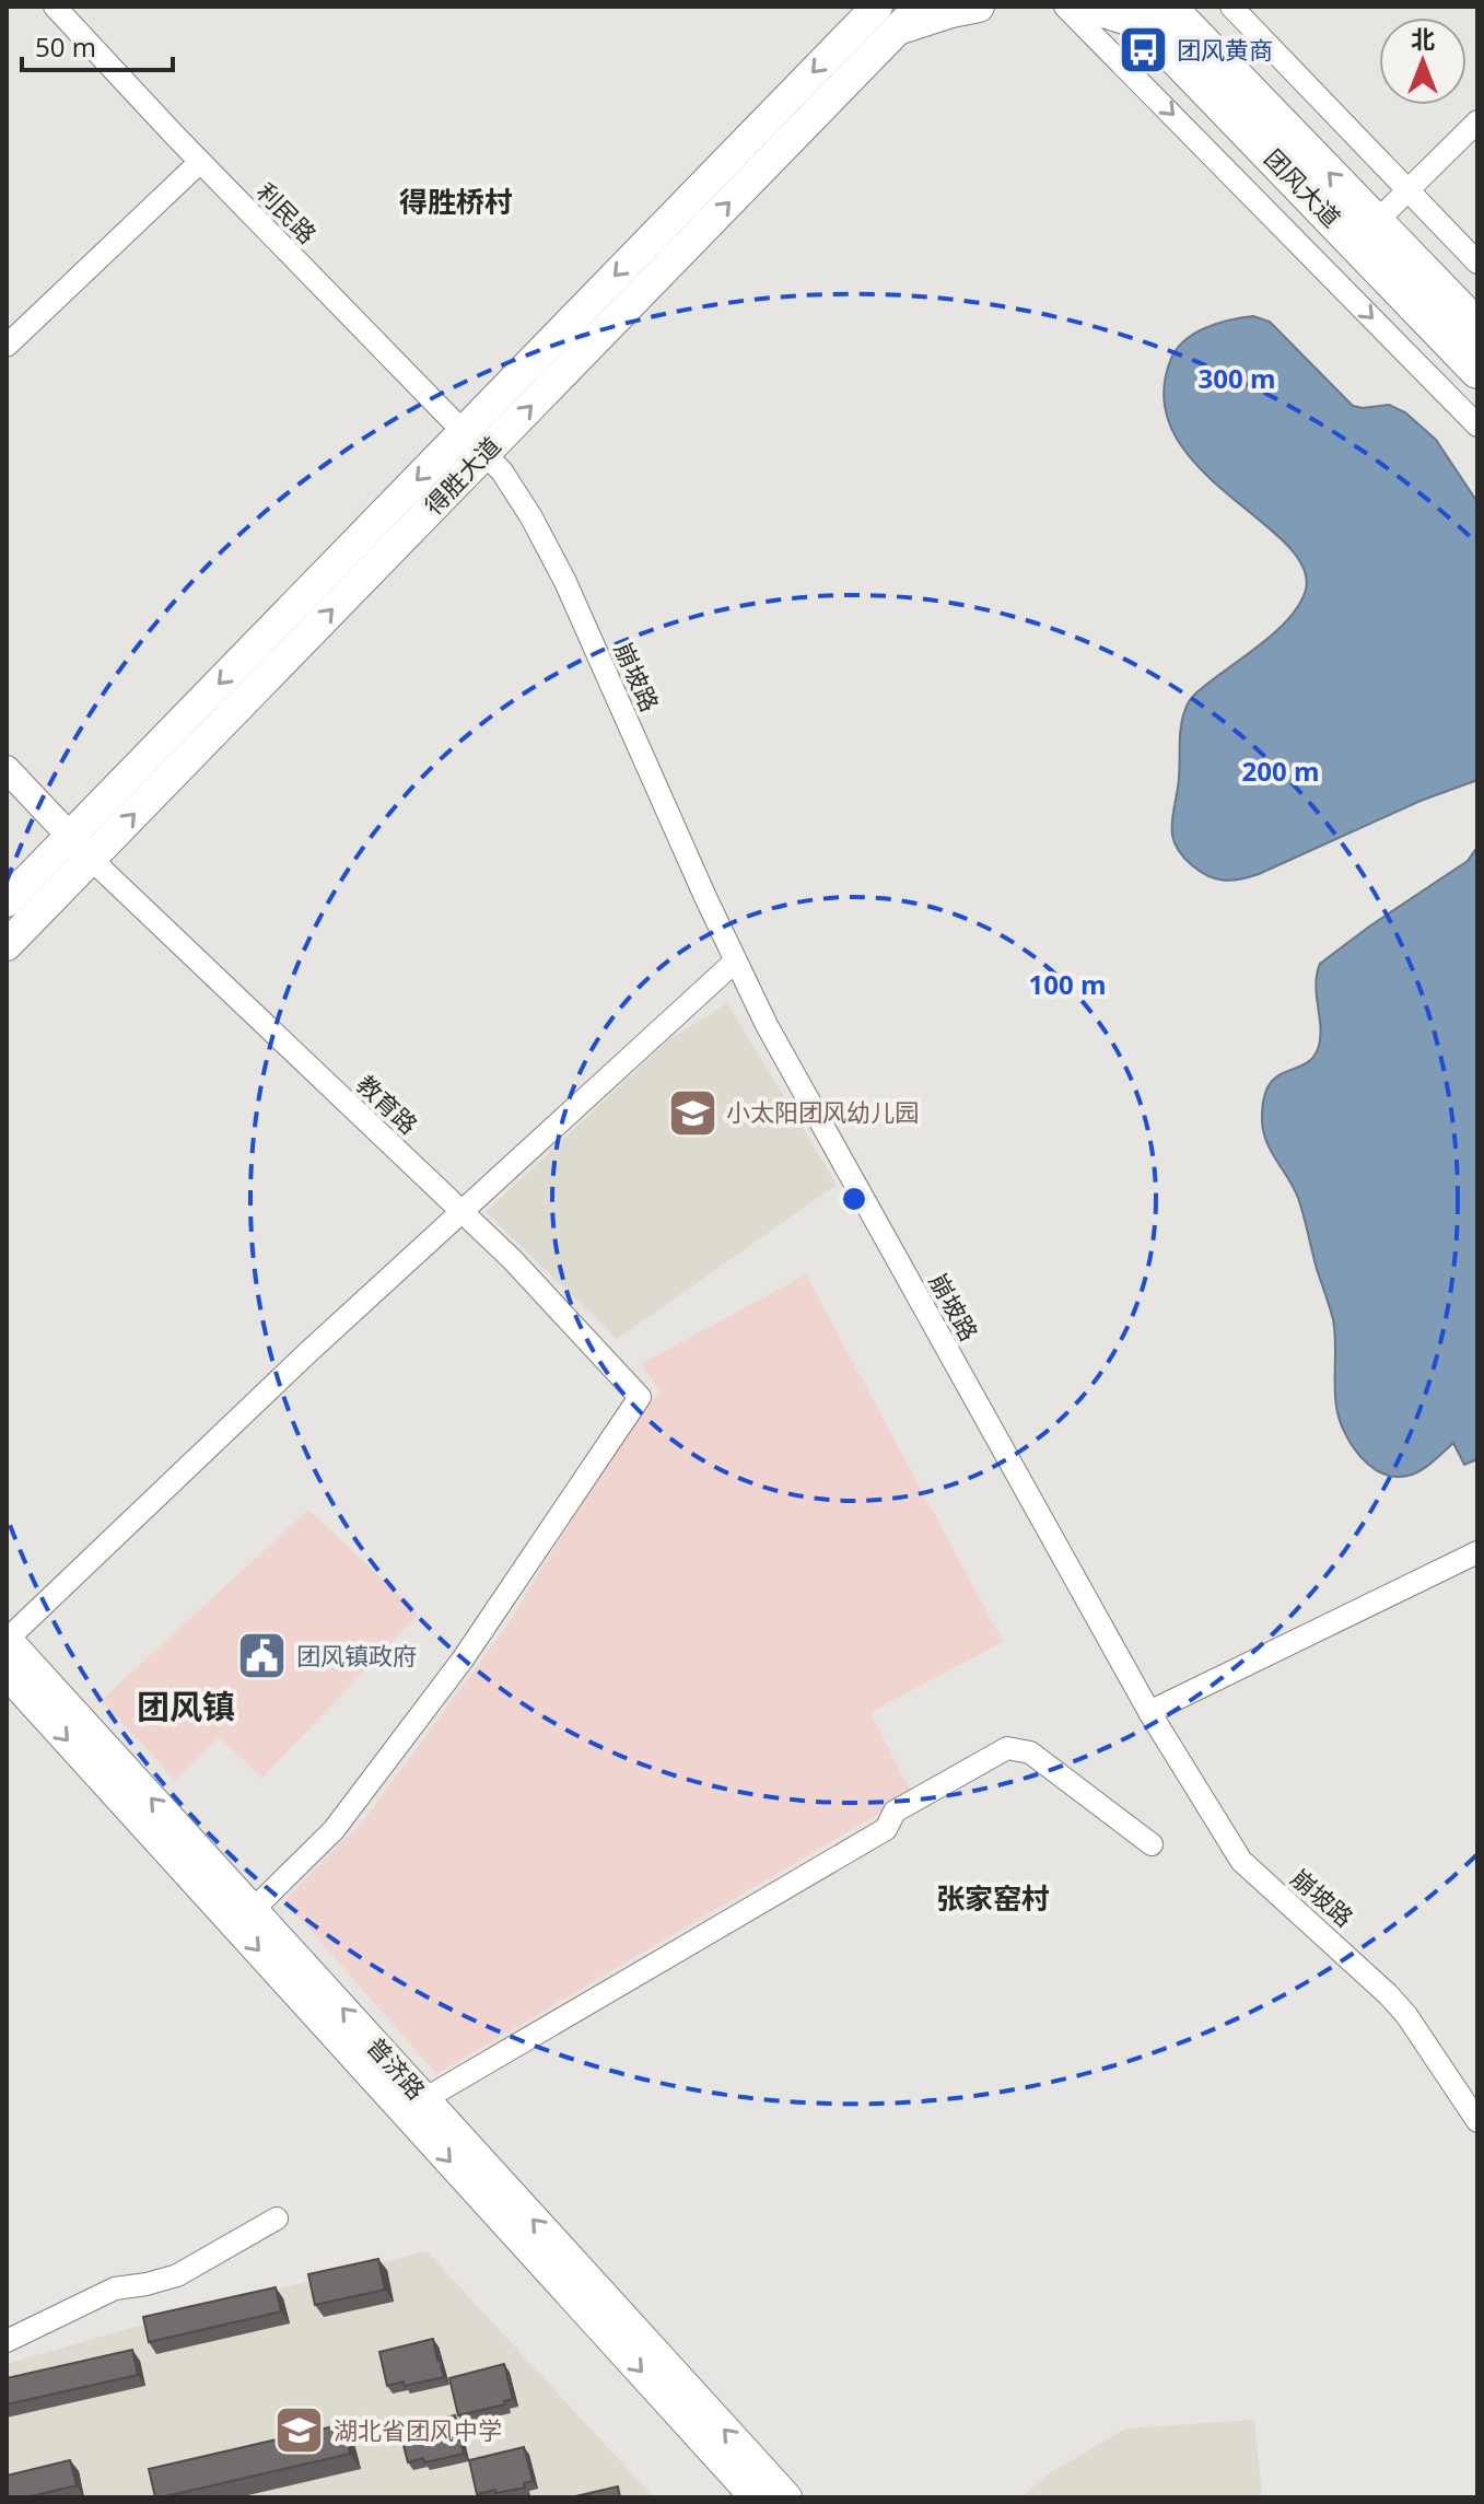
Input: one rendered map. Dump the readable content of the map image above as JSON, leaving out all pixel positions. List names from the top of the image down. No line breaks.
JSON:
{"streets":{"main road":["团风大道","得胜大道","普济路"],"street":["利民路","崩坡路","教育路"]},"crossings":[["利民路","得胜大道"],["利民路","崩坡路"],["得胜大道","崩坡路"],["得胜大道","教育路"],["教育路","普济路"]],"districts":["得胜桥村","团风镇","张家窑村"],"places":{"bus stop":["团风黄商"],"school or university":["小太阳团风幼儿园","湖北省团风中学"],"public building":["团风镇政府"]},"scale_bar":"50 m","north":"top","rings":["300 m","200 m","100 m"]}
